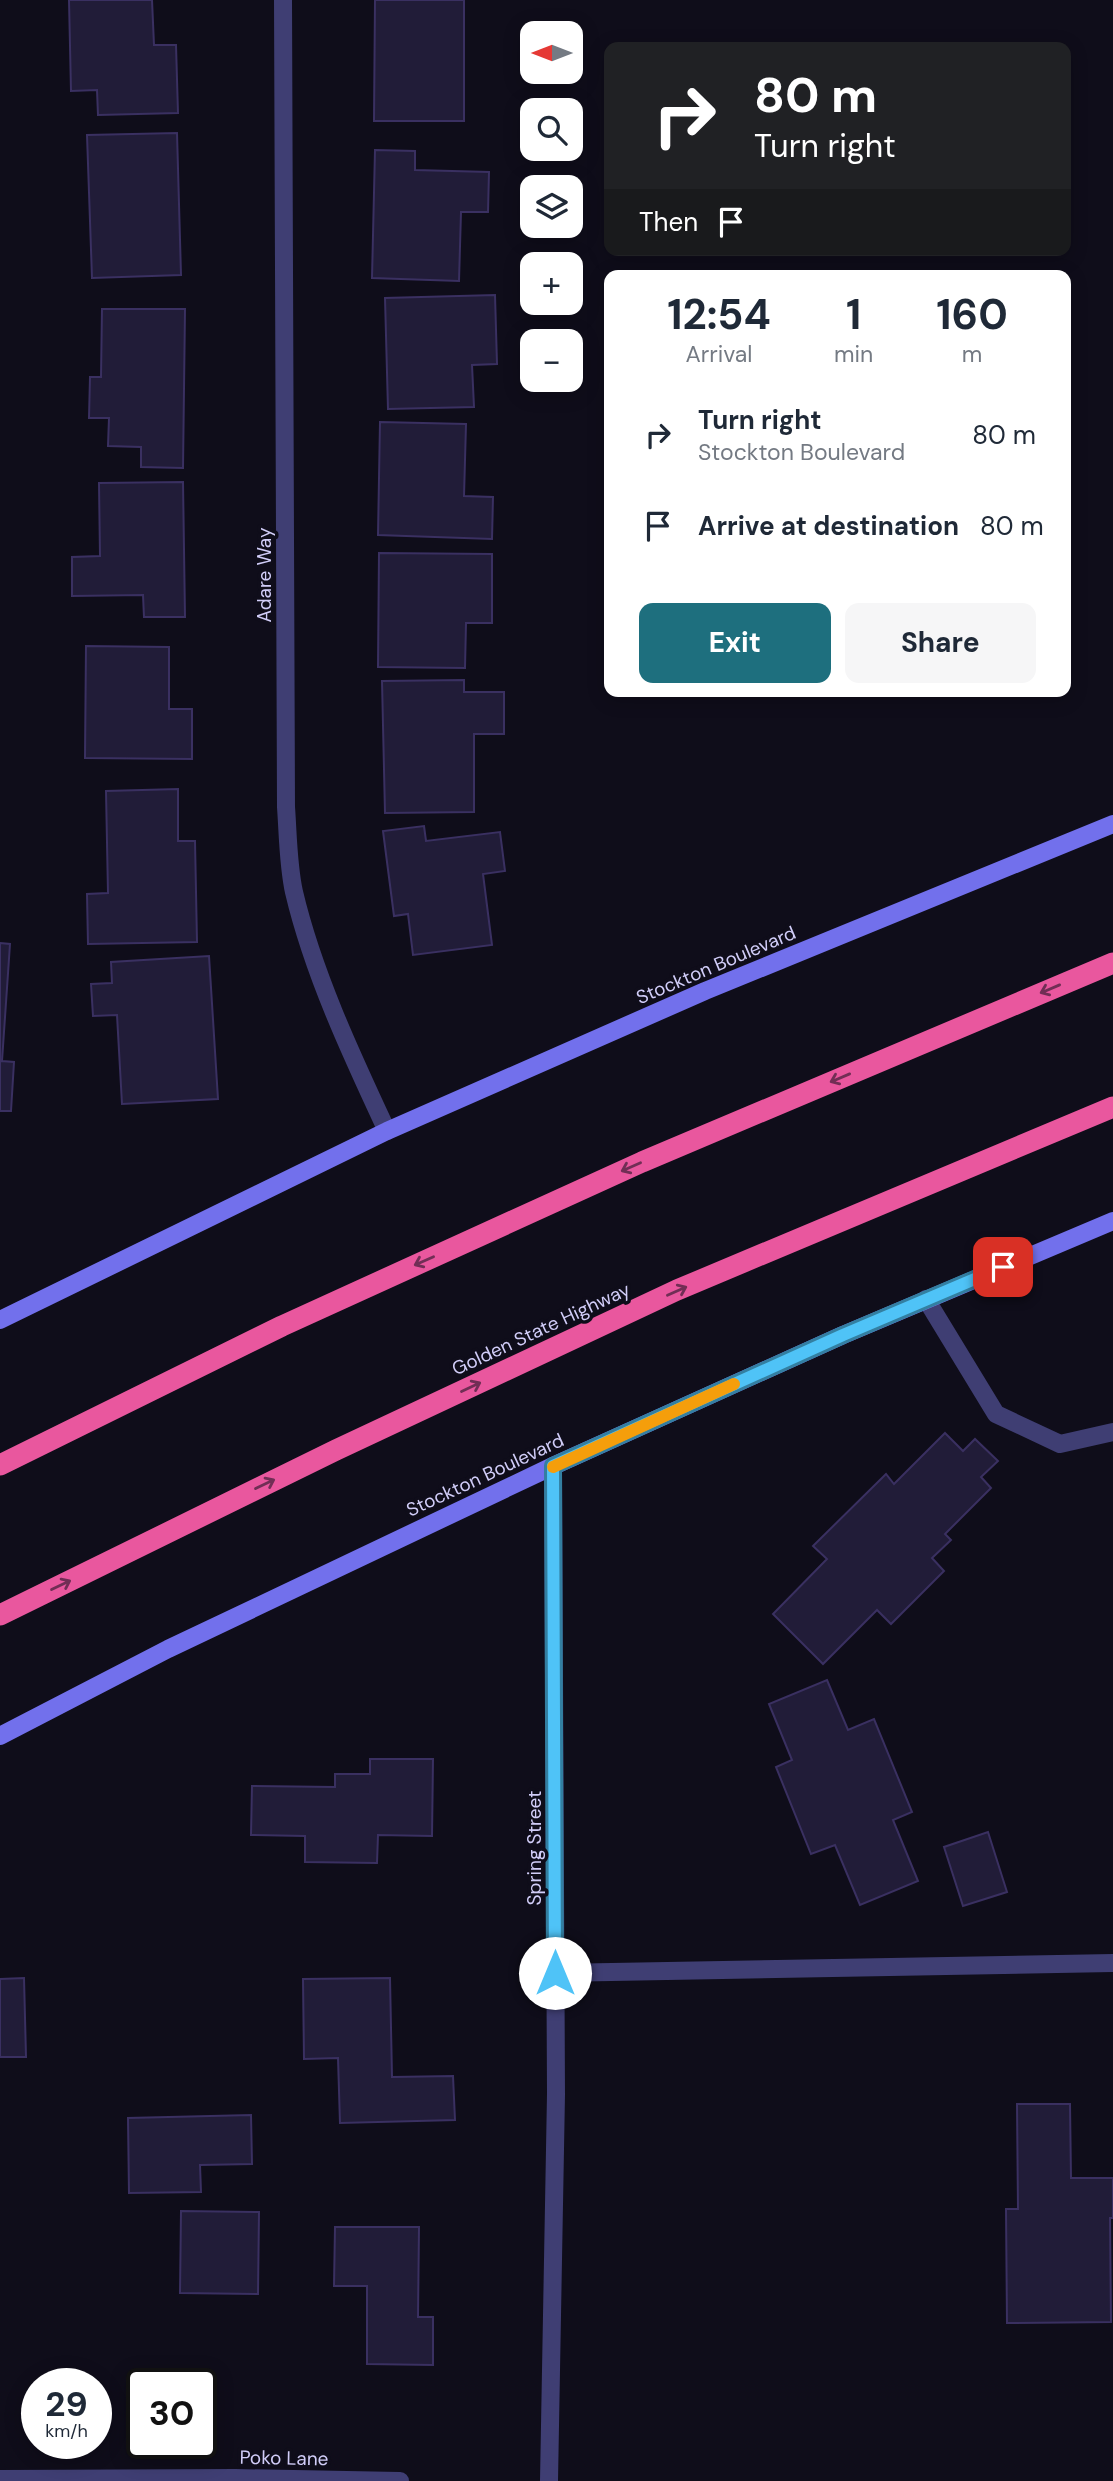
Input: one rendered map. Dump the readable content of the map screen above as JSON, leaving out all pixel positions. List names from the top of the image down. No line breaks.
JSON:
{"streets":{"highway":["Golden State Highway"],"street":["Adare Way","Stockton Boulevard","Spring Street","Poko Lane"]},"crossings":[["Adare Way","Stockton Boulevard"],["Stockton Boulevard","Spring Street"]],"north":"left","page":{"map_buttons":["+","−"],"turn":["80 m","Turn right"],"then":"Then","eta":["12:54","Arrival","1","min","160","m"],"list":[{"name":"Turn right","note":"Stockton Boulevard","value":"80 m"},{"name":"Arrive at destination","value":"80 m"}],"buttons":["Exit","Share"],"speed":"29 km/h","limit":"30"}}
